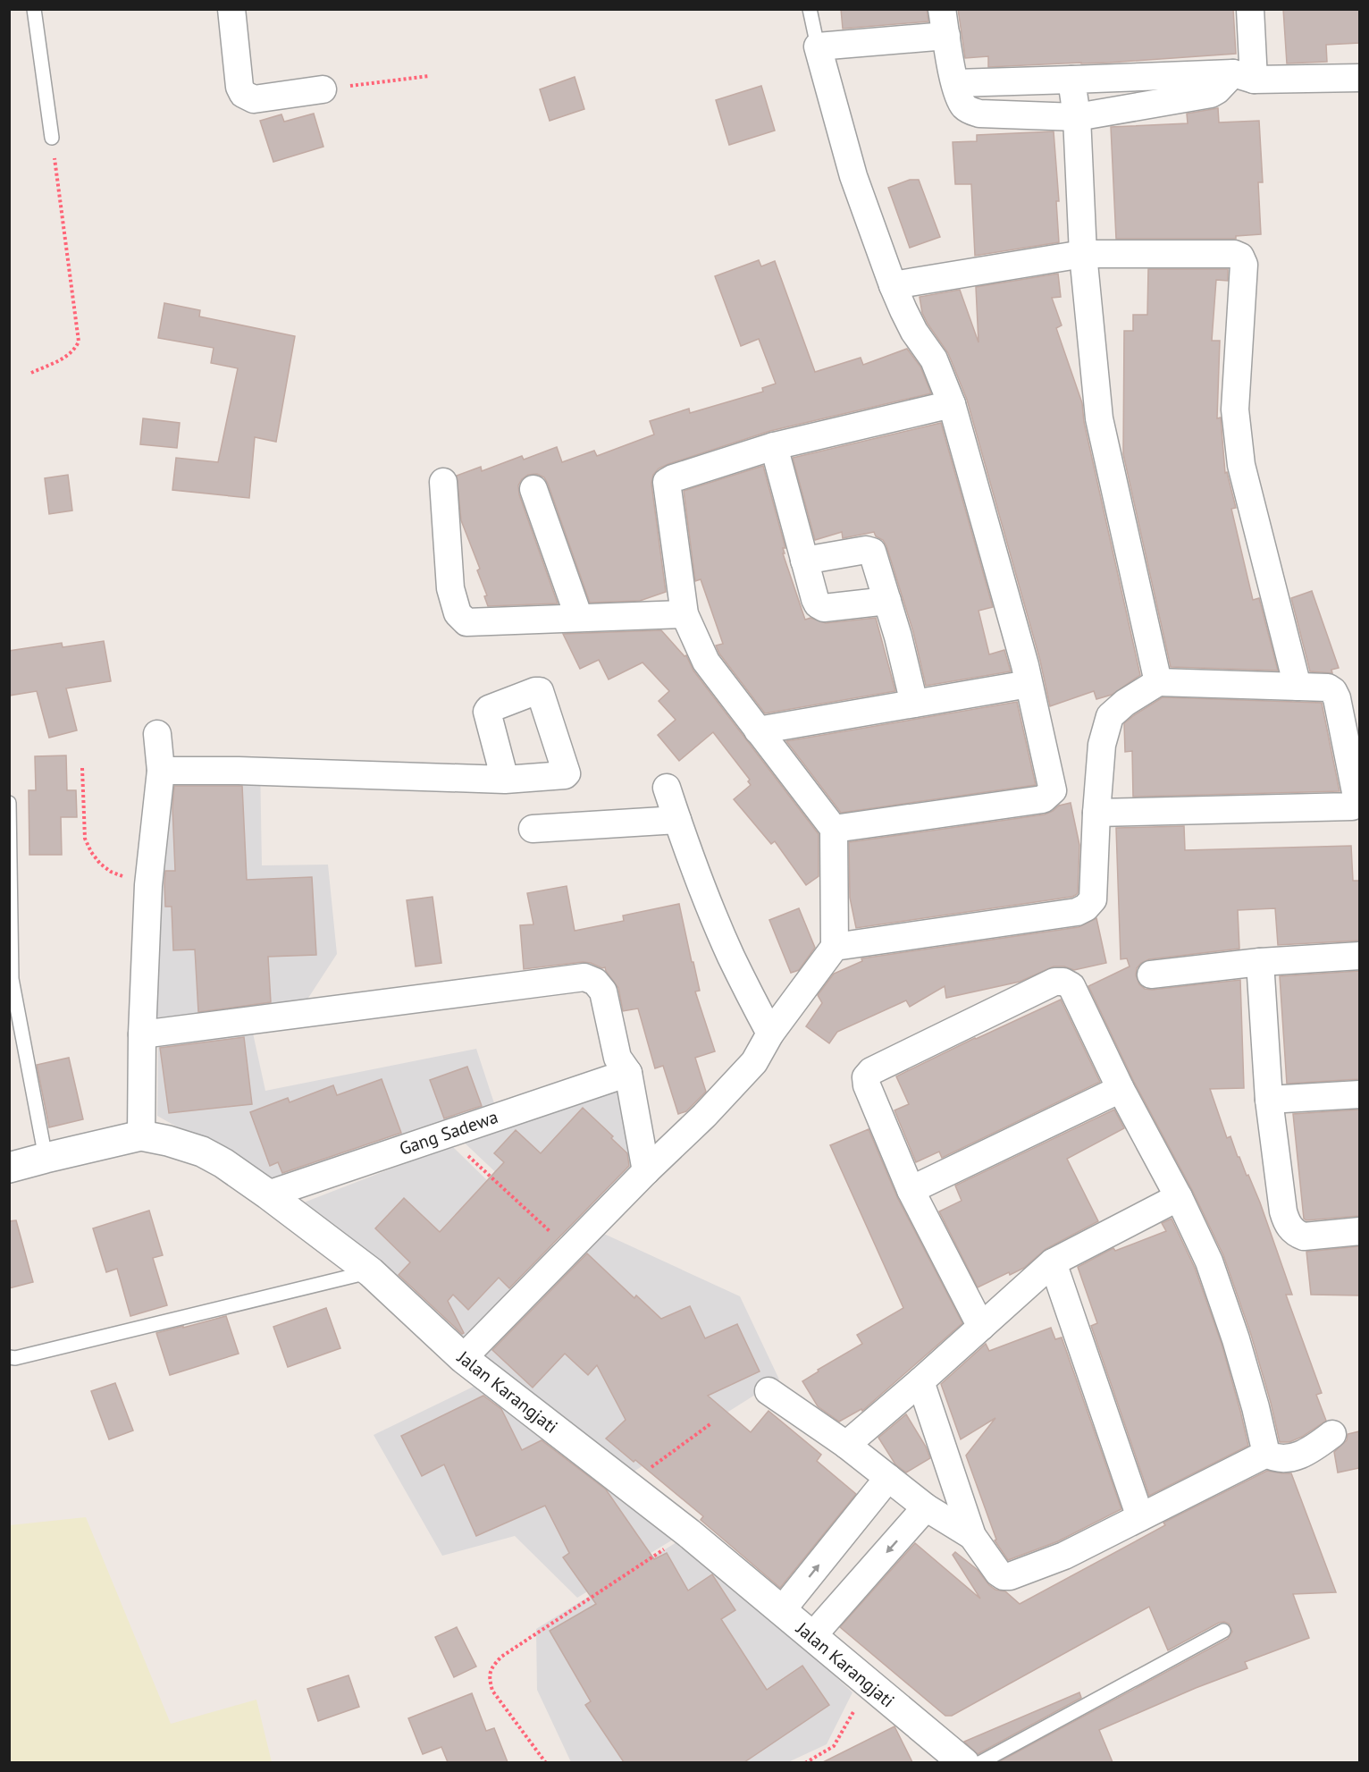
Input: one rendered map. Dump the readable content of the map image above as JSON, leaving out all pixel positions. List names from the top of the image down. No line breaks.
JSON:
{"streets":{"street":["Gang Sadewa","Jalan Karangjati"]},"crossings":[["Gang Sadewa","Jalan Karangjati"]]}
